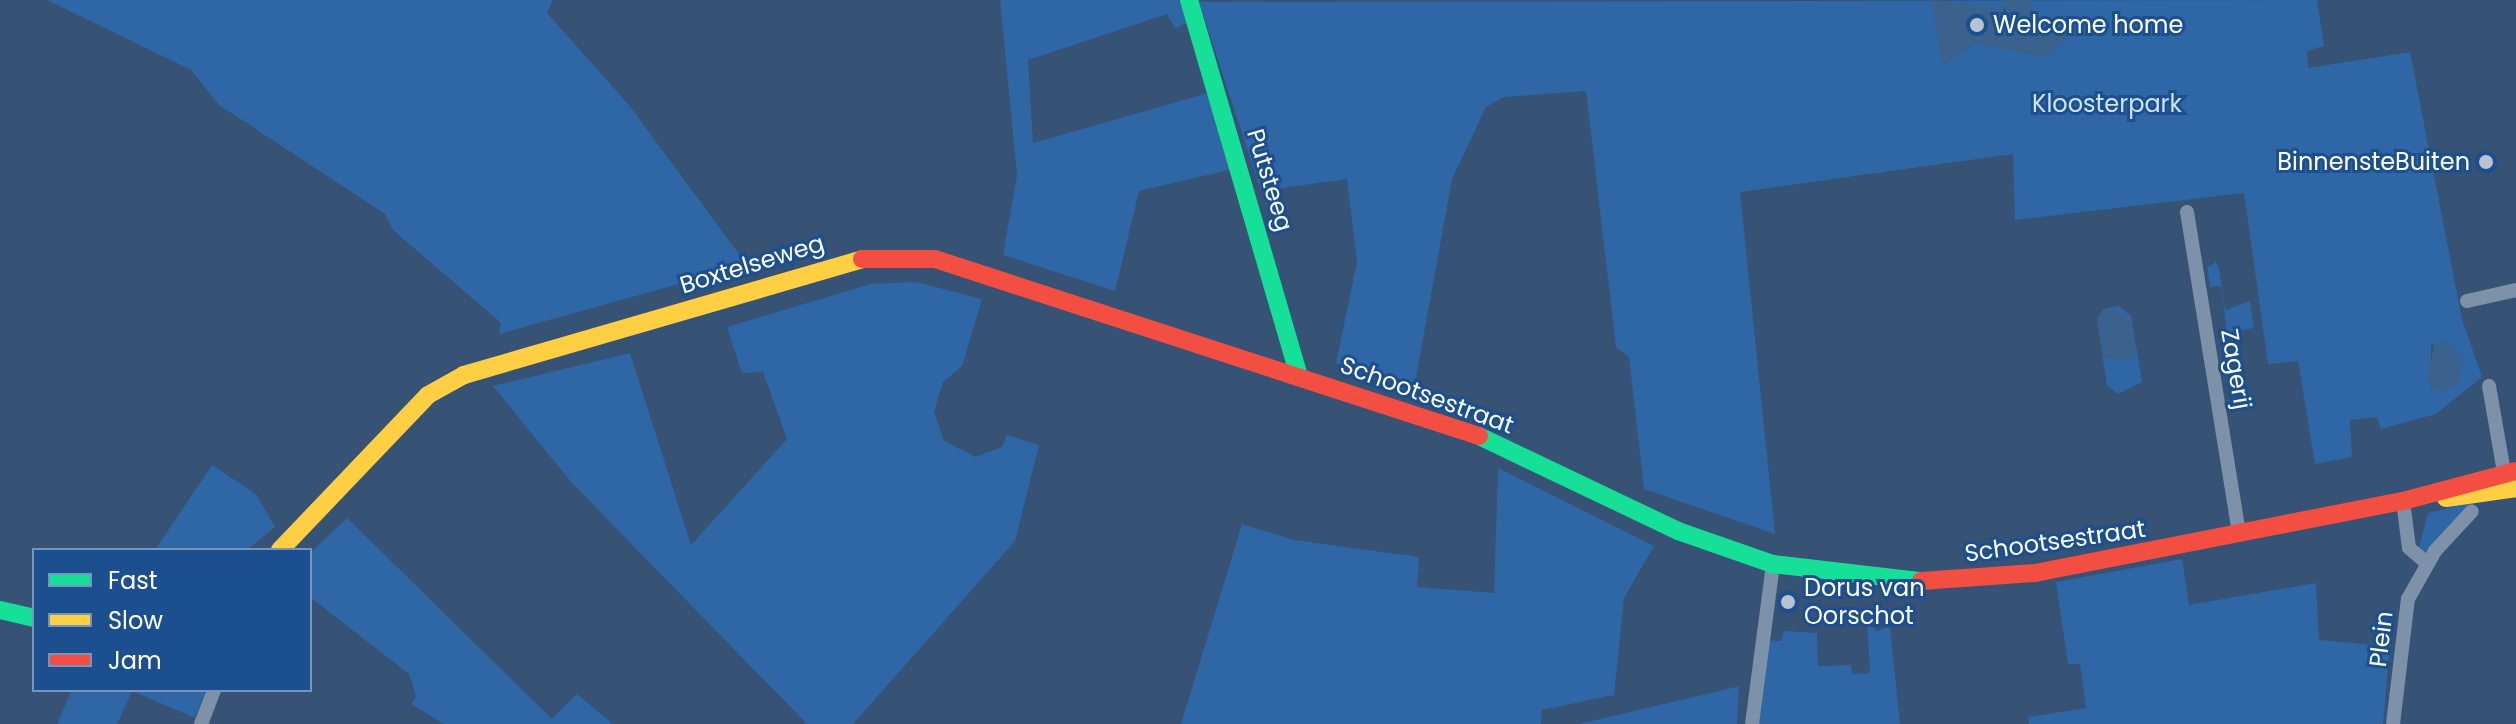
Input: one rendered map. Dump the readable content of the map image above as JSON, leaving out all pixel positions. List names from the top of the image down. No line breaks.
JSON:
{"streets":{"main road":["Putsteeg","Boxtelseweg","Schootsestraat"],"street":["Zagerij","Plein"]},"crossings":[["Putsteeg","Boxtelseweg"],["Putsteeg","Schootsestraat"],["Boxtelseweg","Schootsestraat"],["Zagerij","Schootsestraat"]],"parks":["Kloosterpark"],"places":["Welcome home","BinnensteBuiten","Dorus van Oorschot"],"legend":["Fast","Slow","Jam"]}
